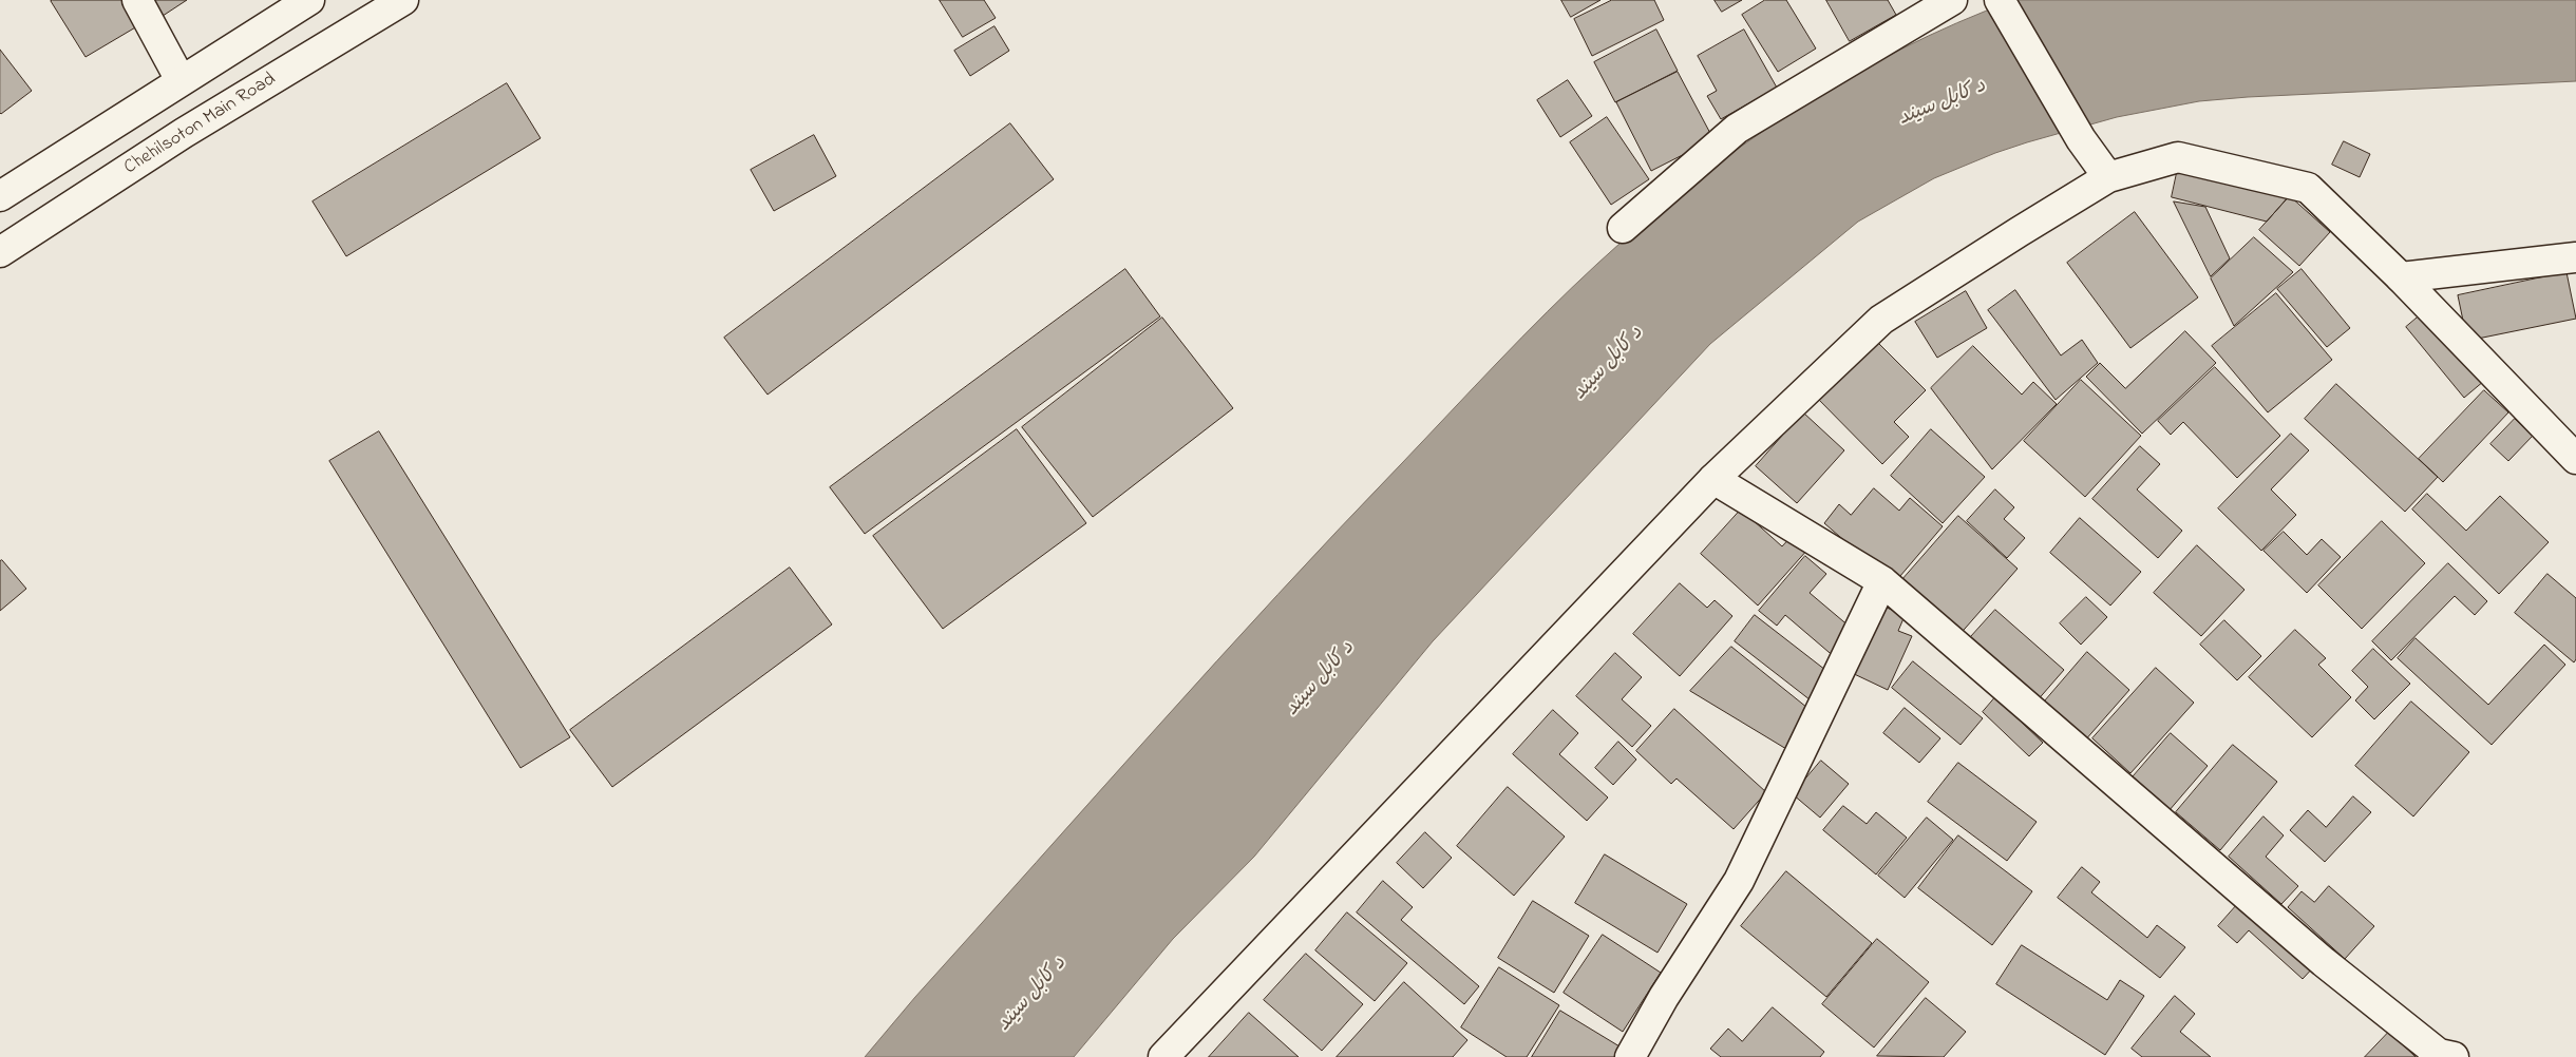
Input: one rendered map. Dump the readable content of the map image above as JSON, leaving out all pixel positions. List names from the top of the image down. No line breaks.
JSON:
{"streets":{"street":["Chehilsoton Main Road"]},"water":["د کابل سيند"]}
